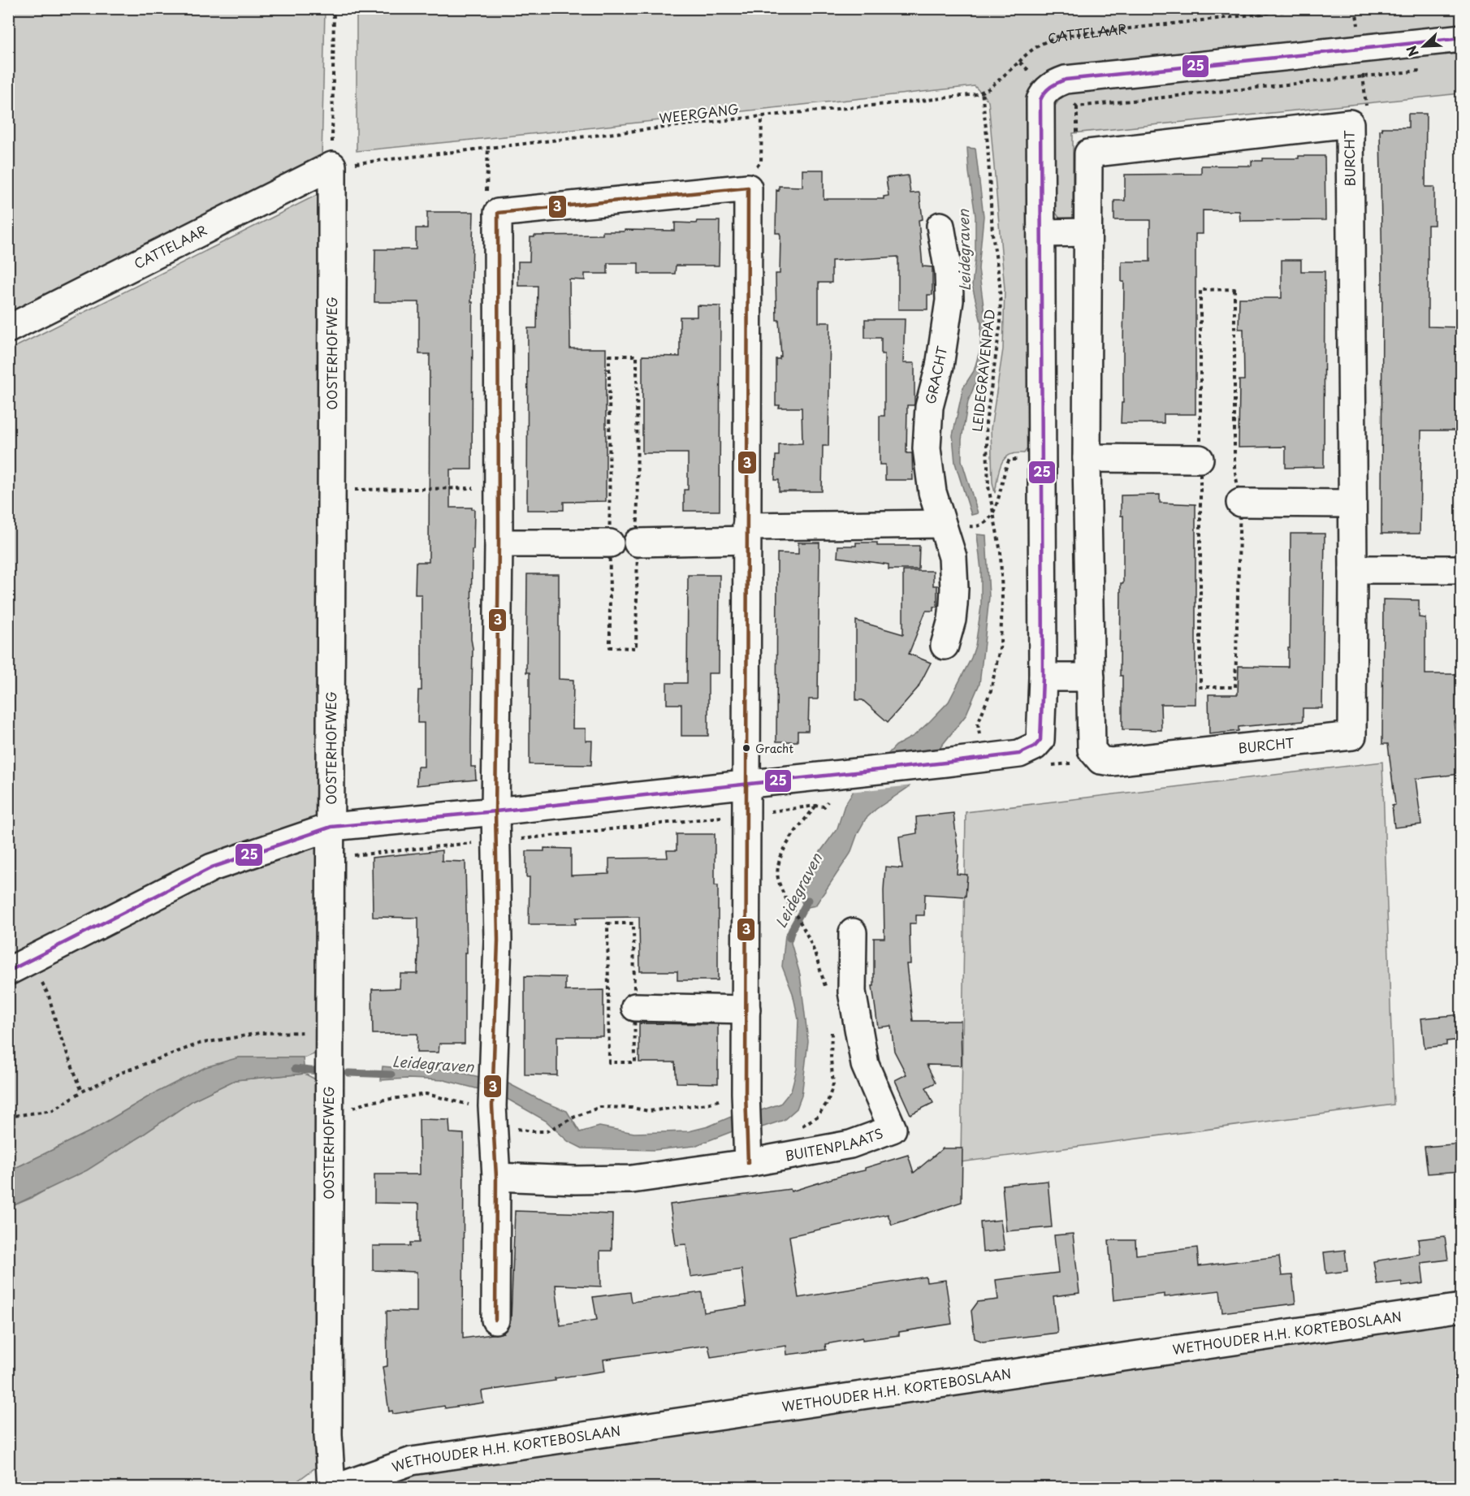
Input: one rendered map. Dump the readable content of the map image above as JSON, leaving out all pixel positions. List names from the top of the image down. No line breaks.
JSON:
{"streets":{"street":["CATTELAAR","BURCHT","OOSTERHOFWEG","GRACHT","BUITENPLAATS","WETHOUDER H.H. KORTEBOSLAAN"],"path":["WEERGANG","LEIDEGRAVENPAD"]},"crossings":[["CATTELAAR","WEERGANG"],["CATTELAAR","OOSTERHOFWEG"],["WEERGANG","OOSTERHOFWEG"],["WEERGANG","LEIDEGRAVENPAD"]],"water":["Leidegraven"],"places":["Gracht"],"lines":["transit line 25","transit line 3"],"north":"bottom left"}
